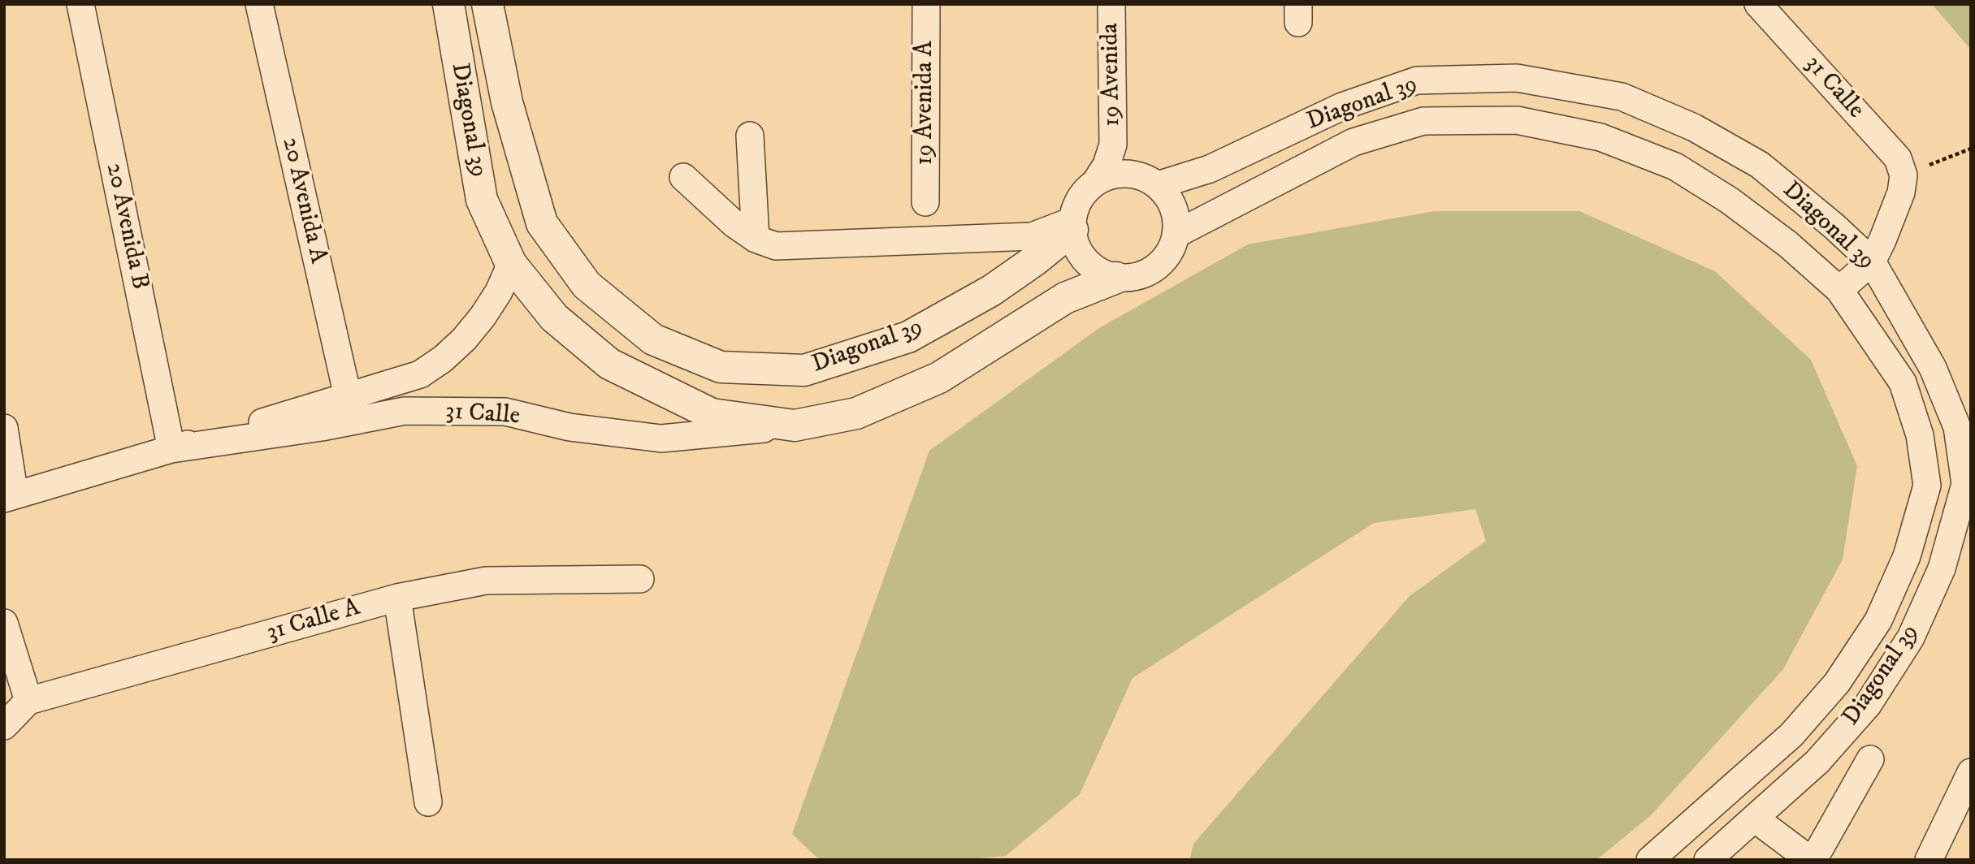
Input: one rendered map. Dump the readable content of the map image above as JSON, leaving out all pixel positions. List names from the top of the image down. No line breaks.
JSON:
{"streets":{"street":["19 Avenida","31 Calle","19 Avenida A","Diagonal 39","20 Avenida A","20 Avenida B","31 Calle A"]},"crossings":[["19 Avenida","Diagonal 39"],["31 Calle","Diagonal 39"],["31 Calle","20 Avenida A"],["31 Calle","20 Avenida B"]]}
